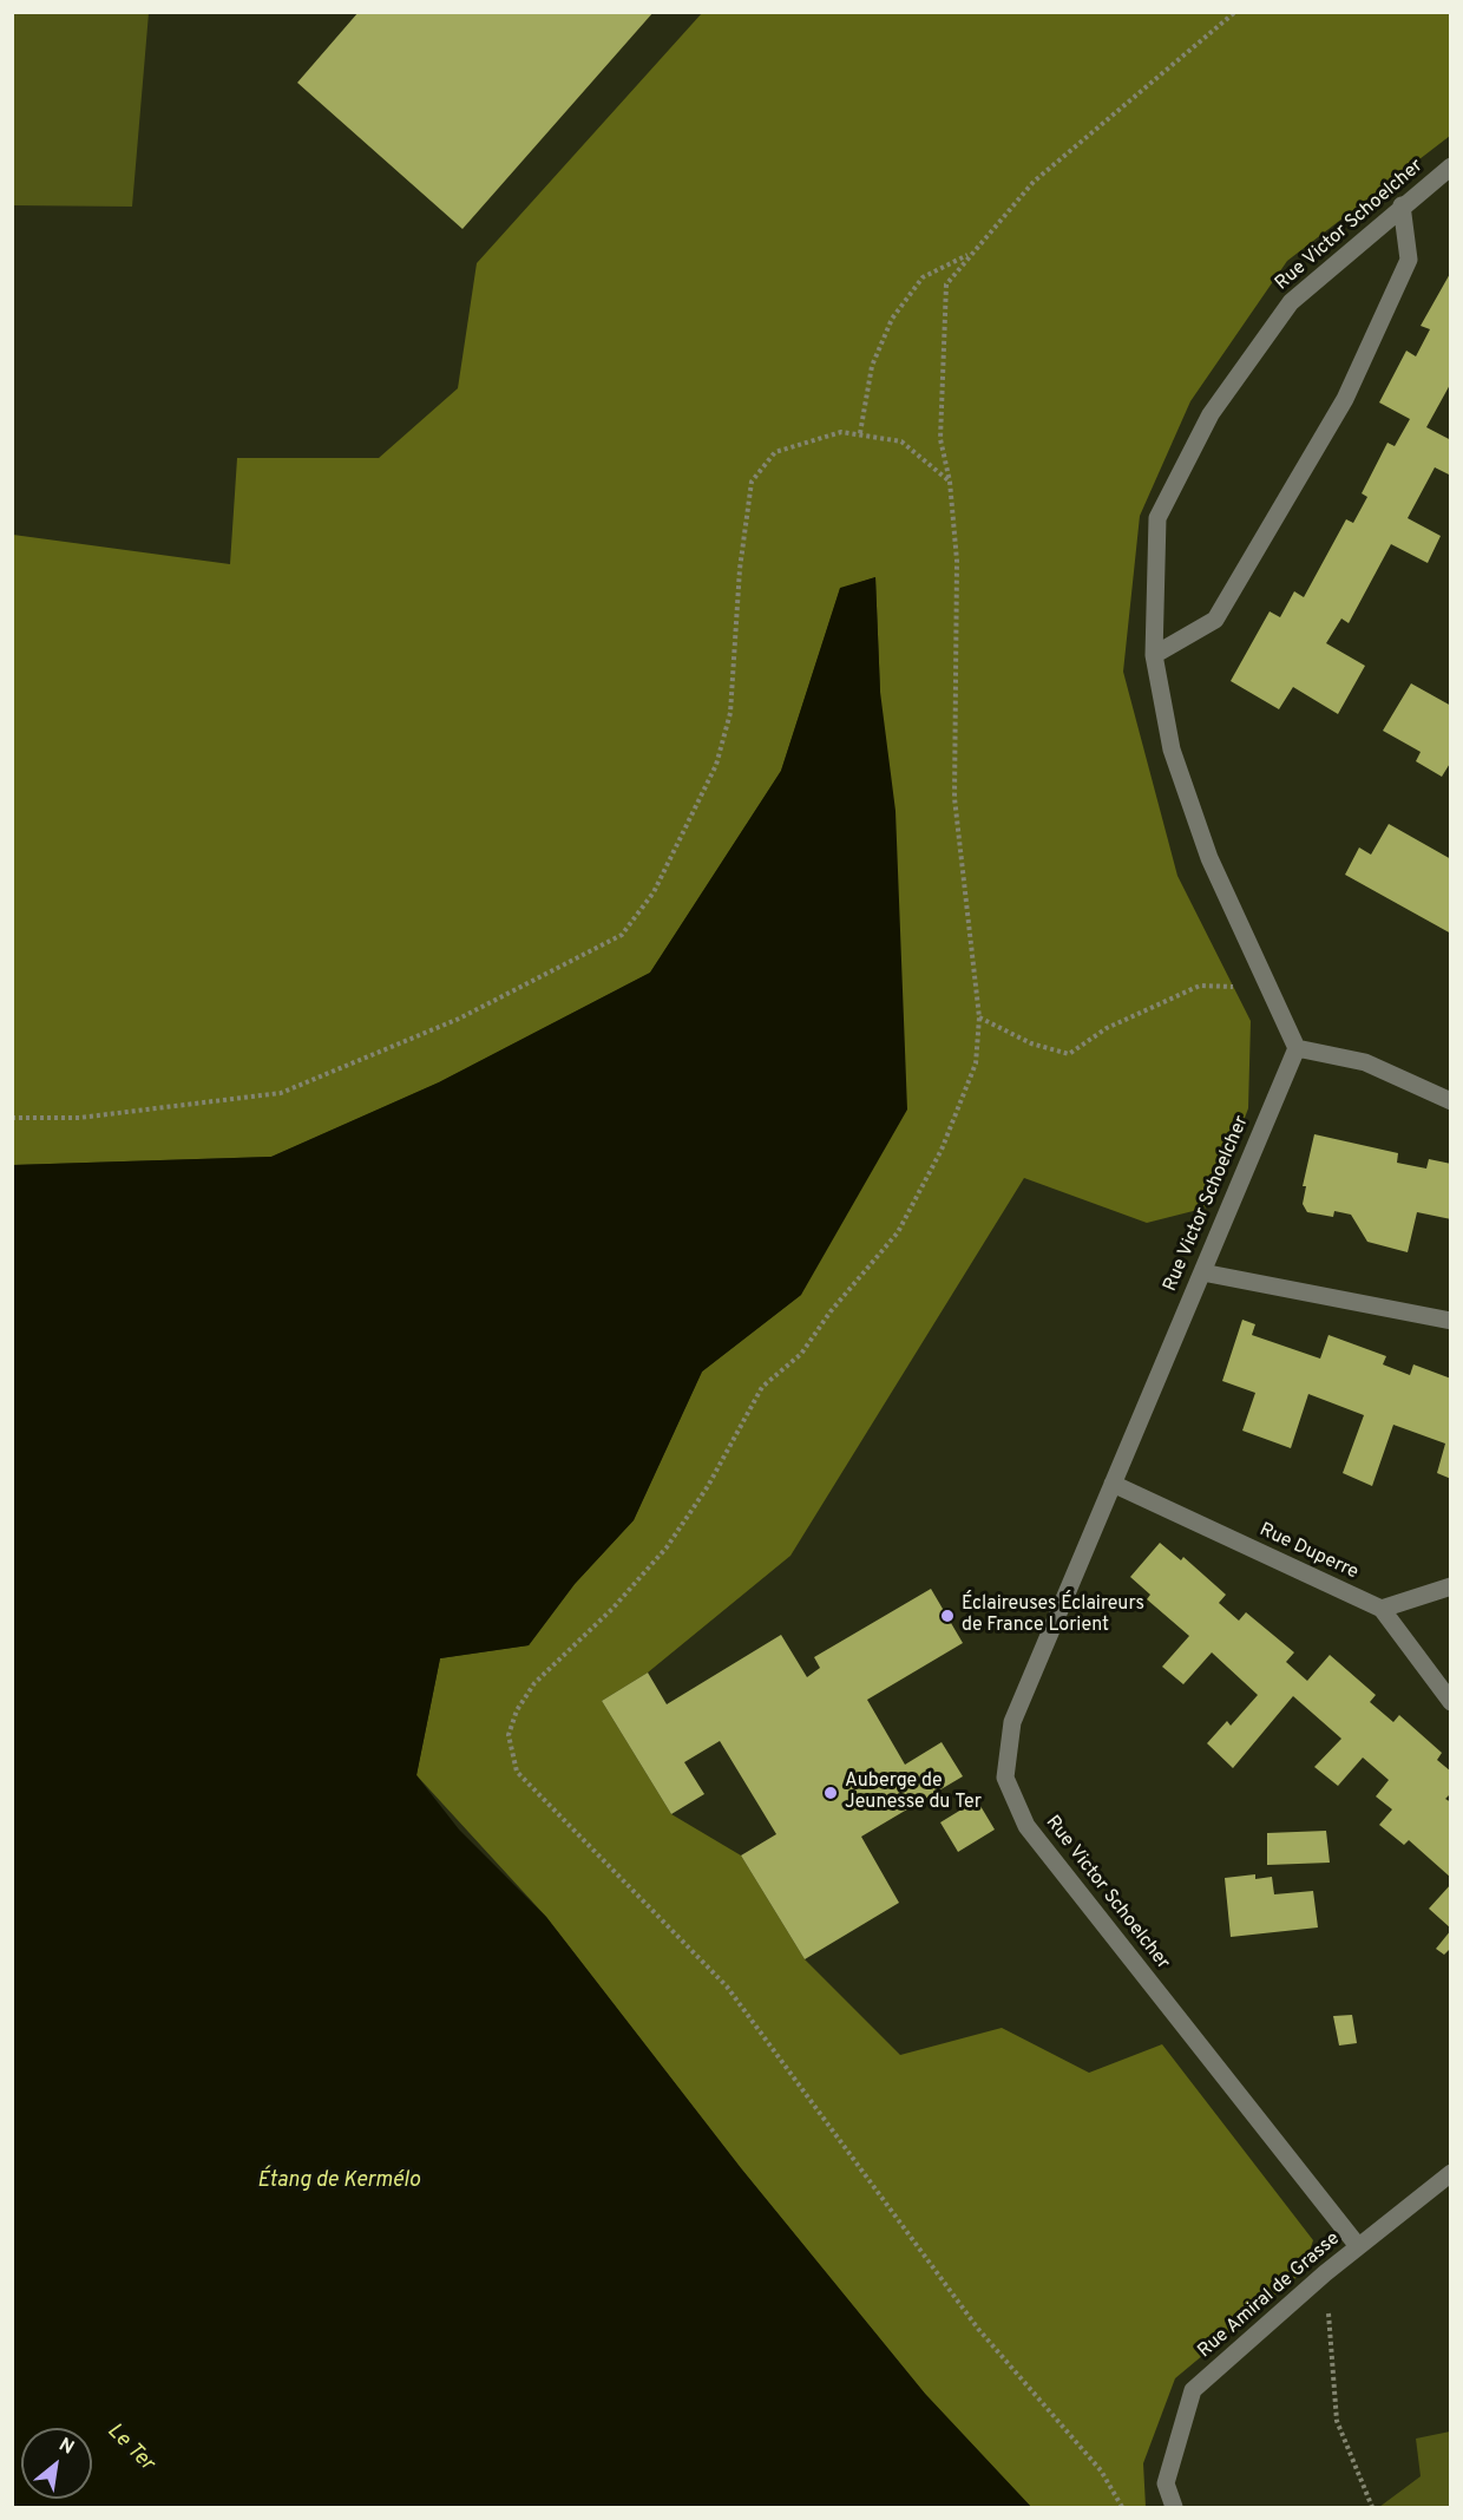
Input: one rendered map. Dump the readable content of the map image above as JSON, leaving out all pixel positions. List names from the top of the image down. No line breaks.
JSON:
{"streets":{"street":["Rue Victor Schoelcher","Rue Duperre","Rue Amiral de Grasse"]},"crossings":[["Rue Victor Schoelcher","Rue Duperre"],["Rue Victor Schoelcher","Rue Amiral de Grasse"]],"water":["Étang de Kermélo","Le Ter"],"places":["Éclaireuses Éclaireurs de France Lorient","Auberge de Jeunesse du Ter"],"north":"top right"}
